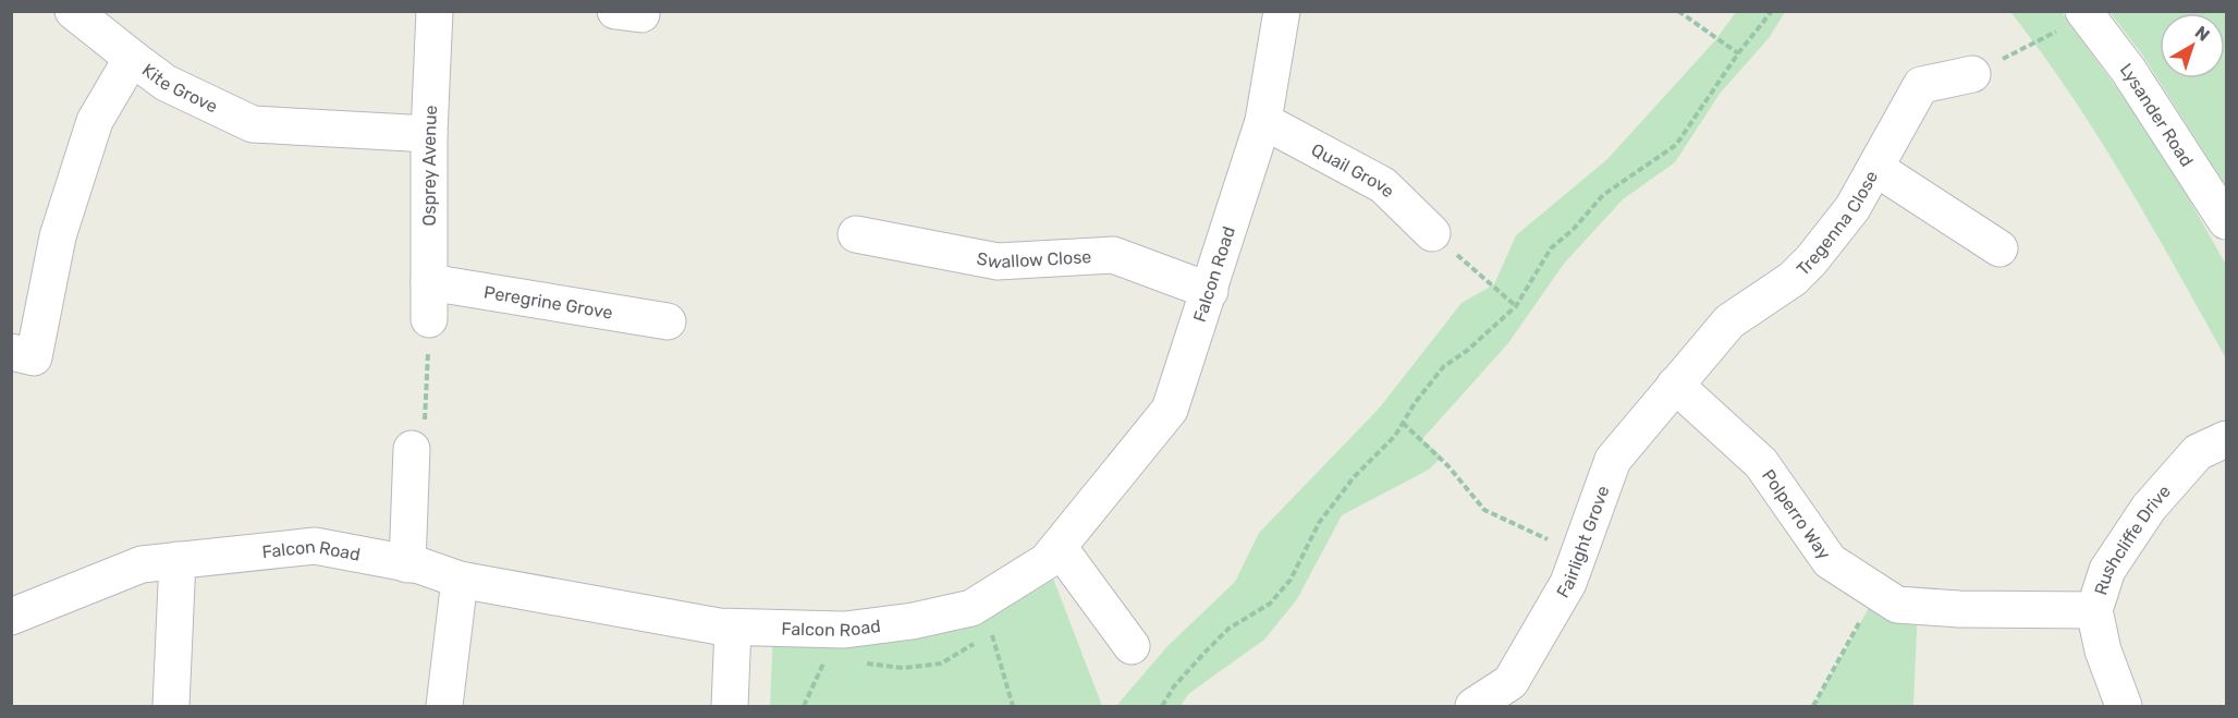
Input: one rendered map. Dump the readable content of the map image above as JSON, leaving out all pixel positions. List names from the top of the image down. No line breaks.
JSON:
{"streets":{"street":["Kite Grove","Lysander Road","Osprey Avenue","Quail Grove","Tregenna Close","Swallow Close","Falcon Road","Peregrine Grove","Polperro Way","Fairlight Grove","Rushcliffe Drive"]},"crossings":[["Kite Grove","Osprey Avenue"],["Osprey Avenue","Peregrine Grove"],["Quail Grove","Falcon Road"],["Tregenna Close","Polperro Way"],["Tregenna Close","Fairlight Grove"],["Swallow Close","Falcon Road"],["Polperro Way","Fairlight Grove"],["Polperro Way","Rushcliffe Drive"]],"north":"top right"}
